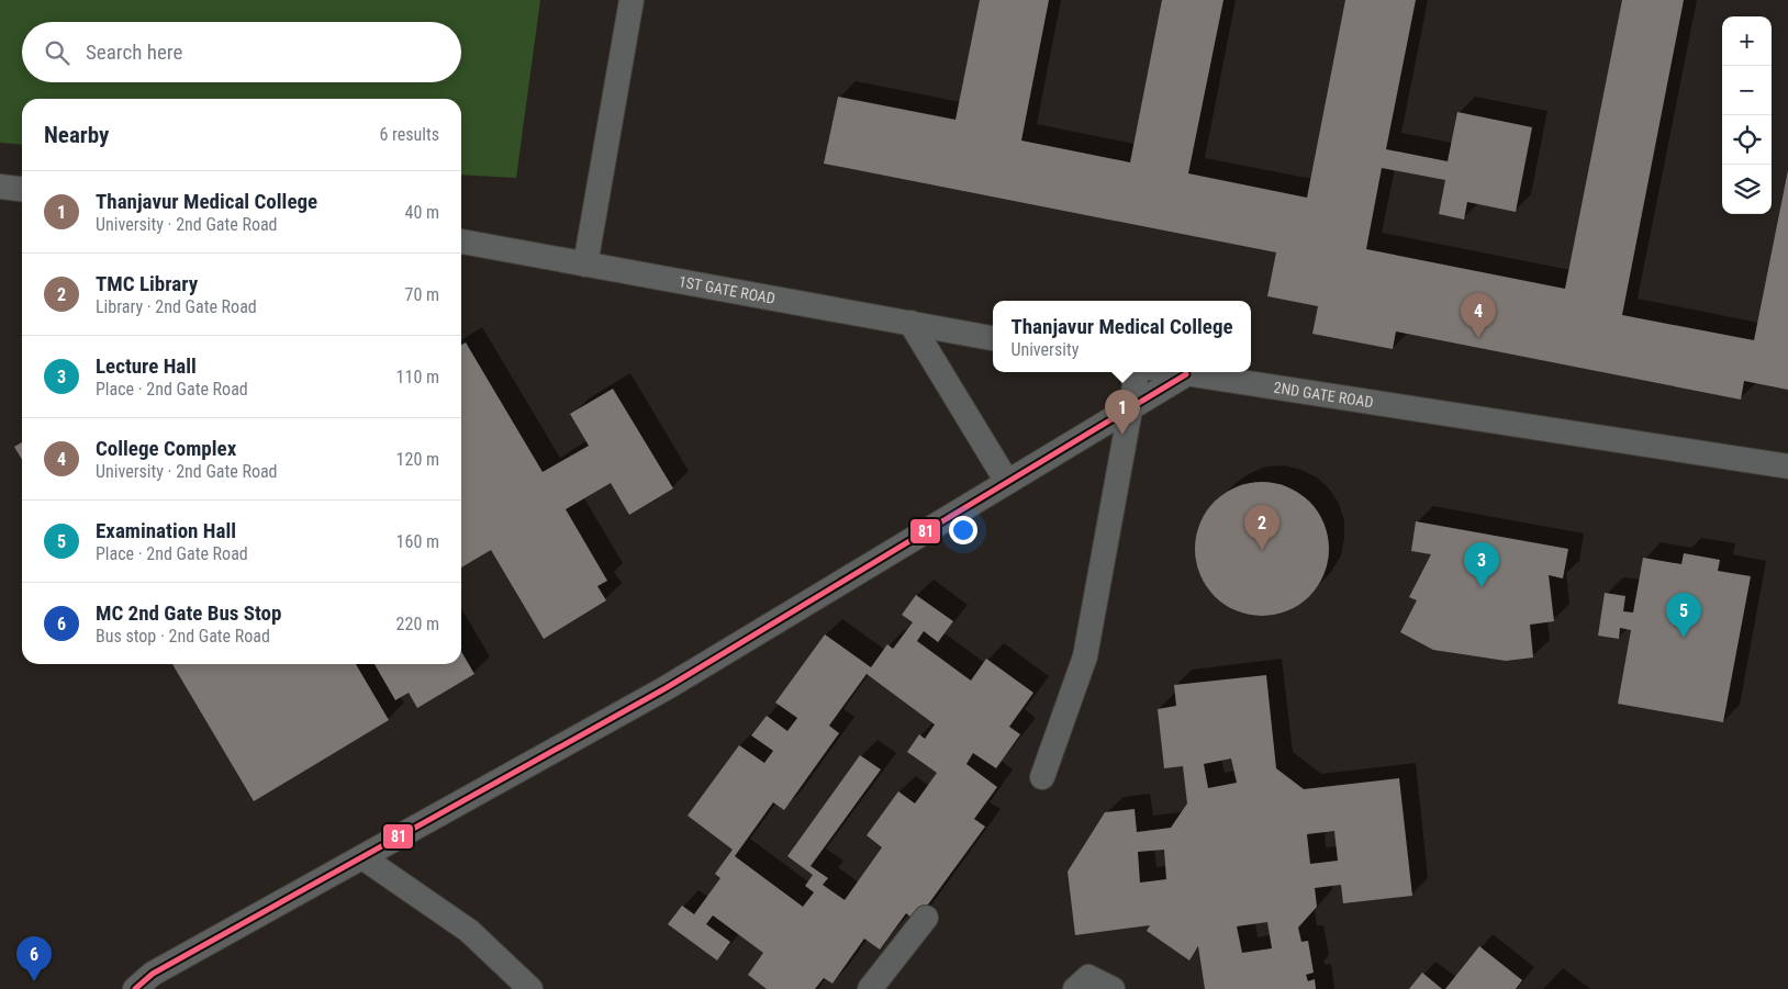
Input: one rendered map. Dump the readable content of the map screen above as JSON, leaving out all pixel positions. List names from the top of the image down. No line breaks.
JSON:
{"streets":{"street":["1ST GATE ROAD","2ND GATE ROAD"]},"lines":["transit line 81"],"page":{"map_buttons":["+","−"],"search":"Search here","heading":["Nearby","6 results"],"list":[{"mark":"1","name":"Thanjavur Medical College","note":"University · 2nd Gate Road","value":"40 m"},{"mark":"2","name":"TMC Library","note":"Library · 2nd Gate Road","value":"70 m"},{"mark":"3","name":"Lecture Hall","note":"Place · 2nd Gate Road","value":"110 m"},{"mark":"4","name":"College Complex","note":"University · 2nd Gate Road","value":"120 m"},{"mark":"5","name":"Examination Hall","note":"Place · 2nd Gate Road","value":"160 m"},{"mark":"6","name":"MC 2nd Gate Bus Stop","note":"Bus stop · 2nd Gate Road","value":"220 m"}],"pins":["4","1","2","3","5","6"],"popup":["Thanjavur Medical College","University"]}}
